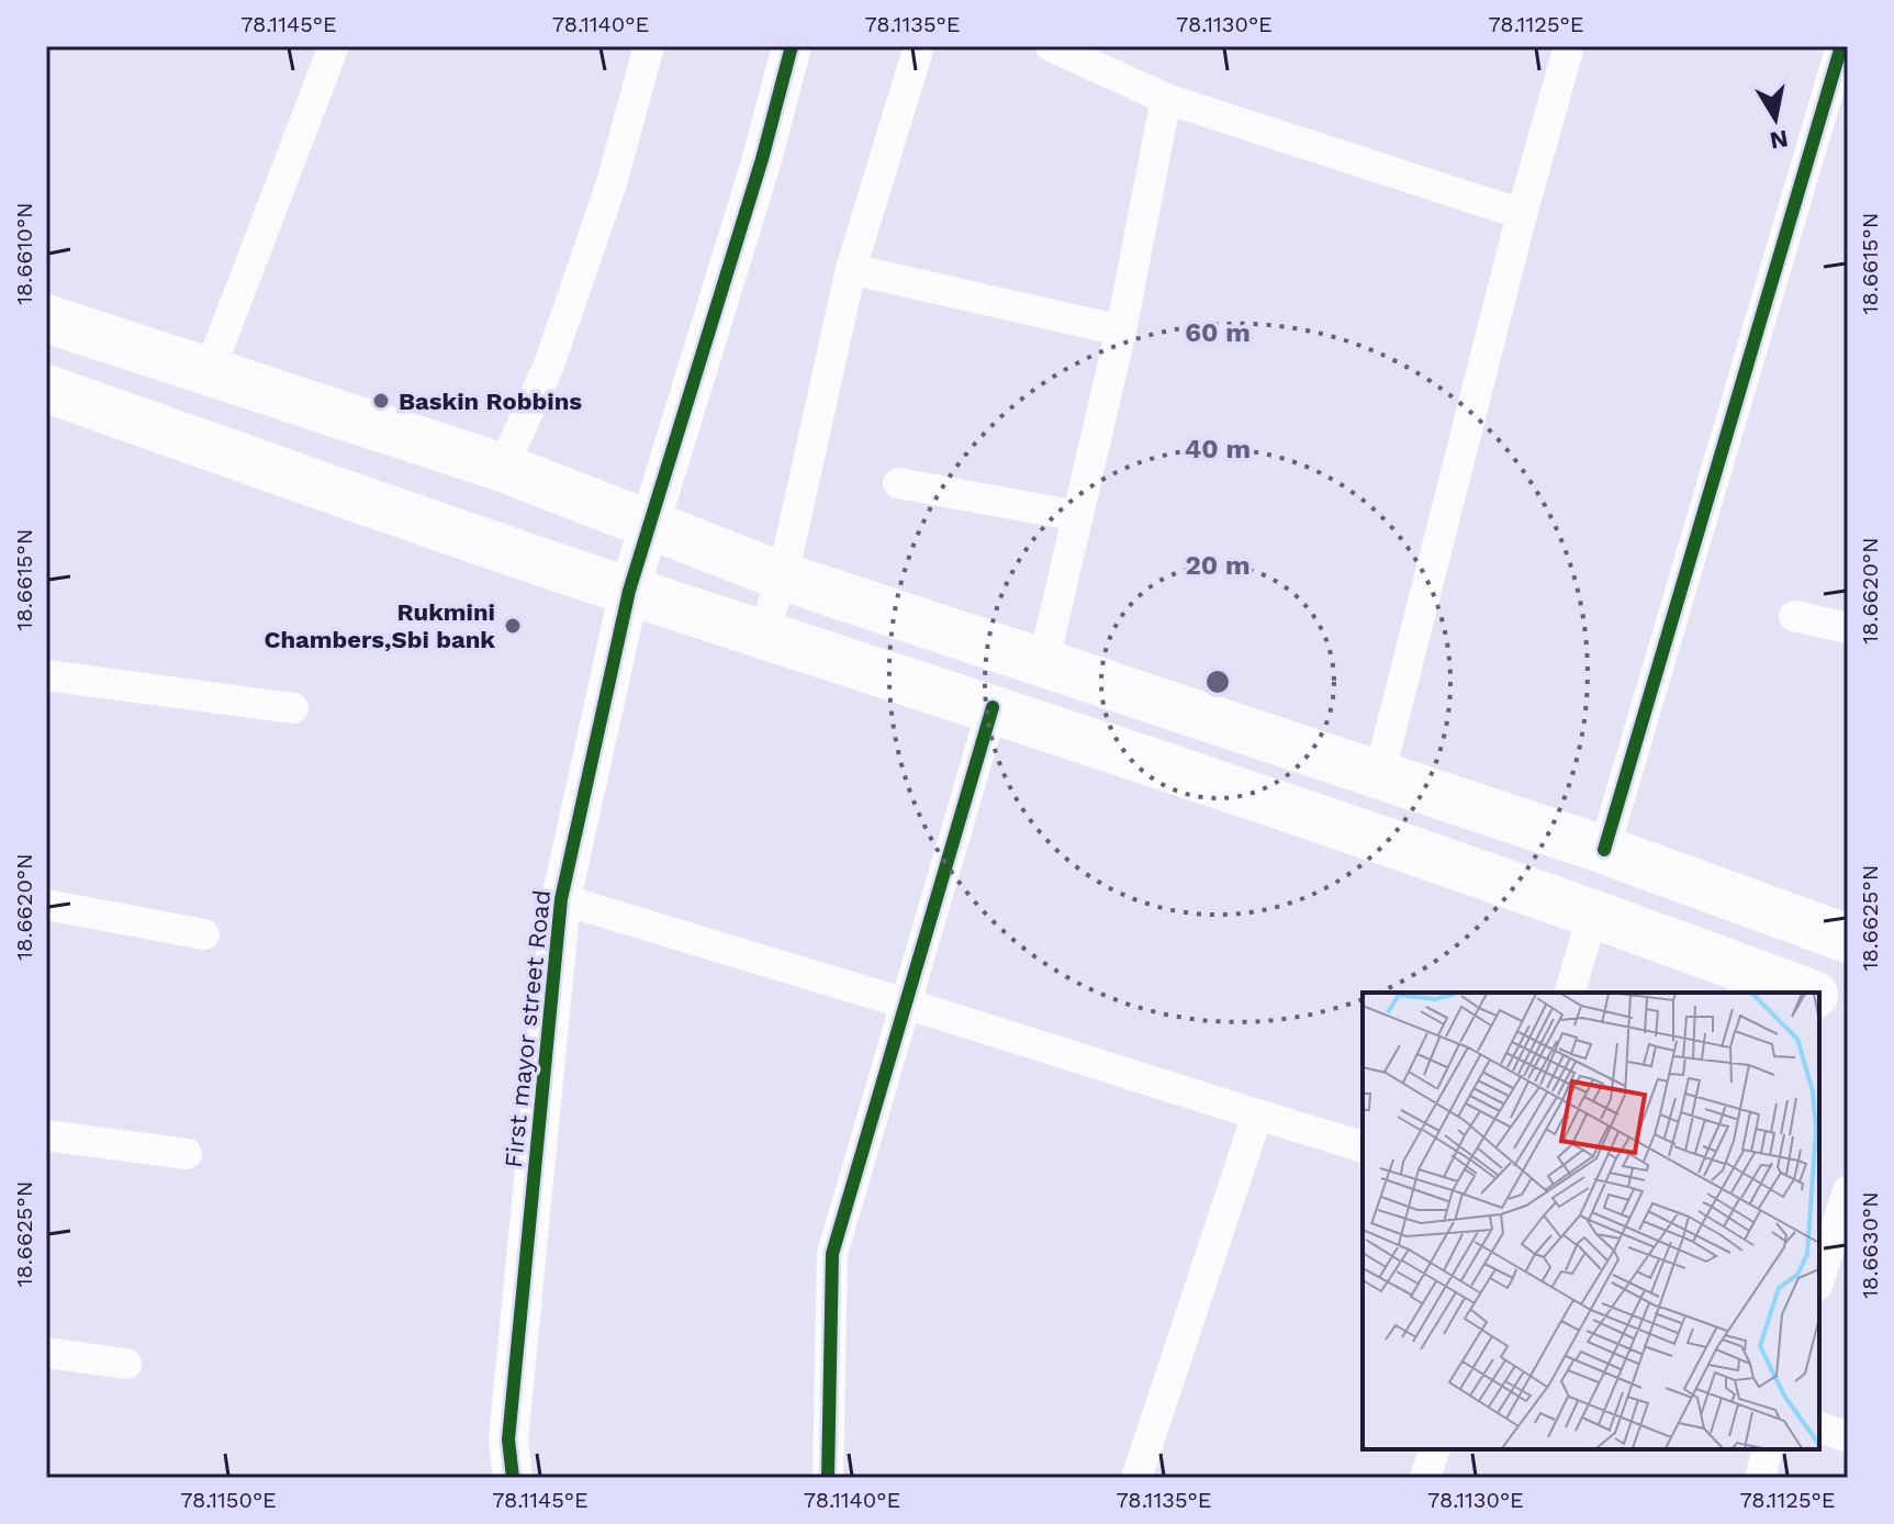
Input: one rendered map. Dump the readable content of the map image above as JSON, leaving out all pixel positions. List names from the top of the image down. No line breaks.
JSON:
{"streets":{"street":["First mayor street Road"]},"places":["Baskin Robbins","Rukmini Chambers,Sbi bank"],"north":"bottom","coordinates":["78.1145°E","78.1140°E","78.1135°E","78.1130°E","78.1125°E","18.6610°N","18.6615°N","18.6620°N","18.6625°N","18.6630°N","78.1150°E"],"rings":["60 m","40 m","20 m"]}
